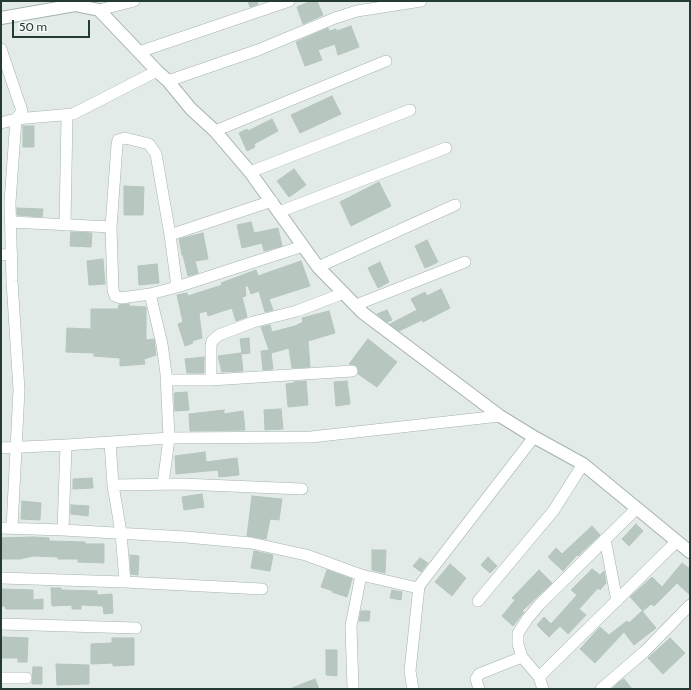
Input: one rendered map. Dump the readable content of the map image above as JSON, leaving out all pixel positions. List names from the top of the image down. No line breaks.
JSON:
{"scale_bar":"50 m"}
